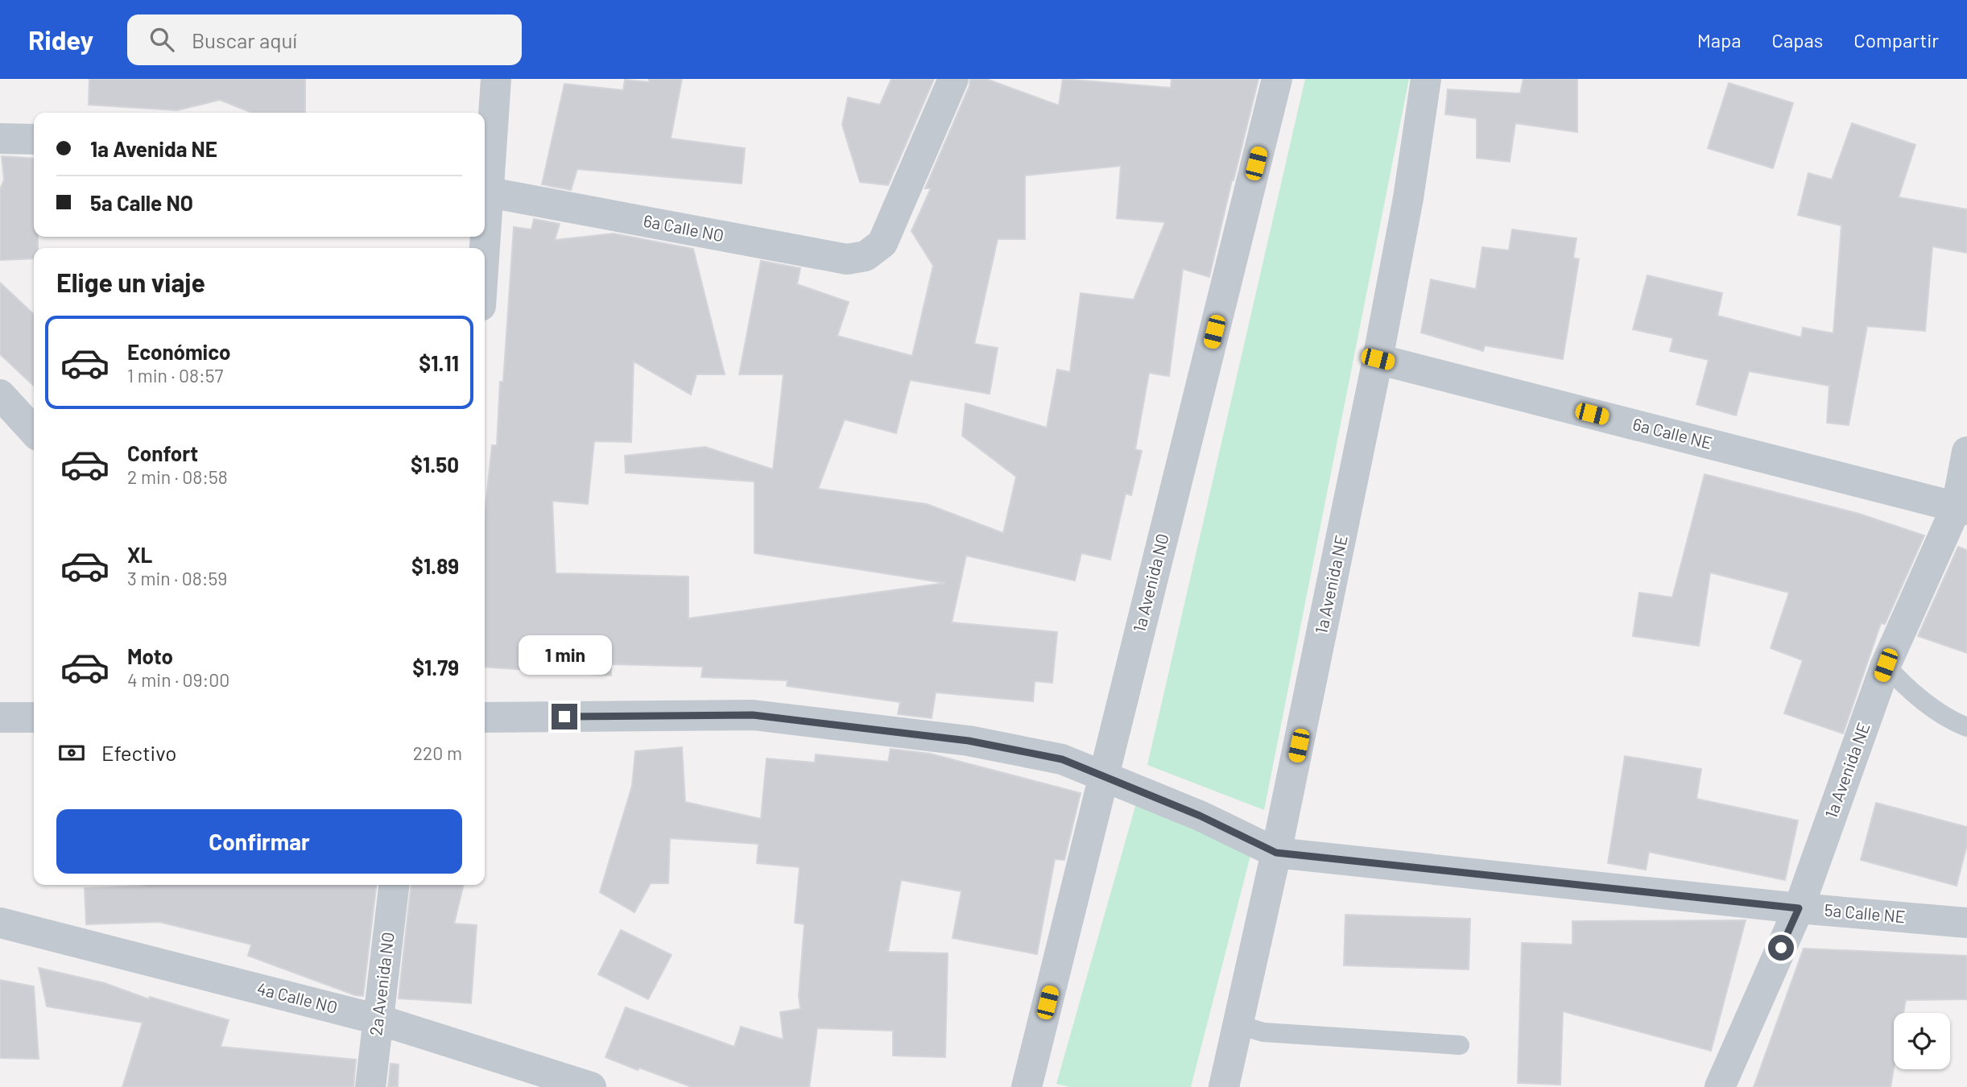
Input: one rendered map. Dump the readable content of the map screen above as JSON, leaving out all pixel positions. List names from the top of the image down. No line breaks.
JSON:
{"streets":{"street":["6a Calle NO","6a Calle NE","1a Avenida NO","1a Avenida NE","5a Calle NE","2a Avenida NO","4a Calle NO"]},"crossings":[["6a Calle NE","1a Avenida NE"],["1a Avenida NO","5a Calle NE"],["1a Avenida NE","5a Calle NE"],["2a Avenida NO","4a Calle NO"]],"page":{"header":"Ridey","search":"Buscar aquí","nav":["Mapa","Capas","Compartir"],"banner":["1a Avenida NE","5a Calle NO"],"heading":"Elige un viaje","list":[{"name":"Económico","note":"1 min · 08:57","value":"$1.11"},{"name":"Confort","note":"2 min · 08:58","value":"$1.50"},{"name":"XL","note":"3 min · 08:59","value":"$1.89"},{"name":"Moto","note":"4 min · 09:00","value":"$1.79"}],"bubble":"1 min","pay":["Efectivo","220 m"],"buttons":"Confirmar"}}
